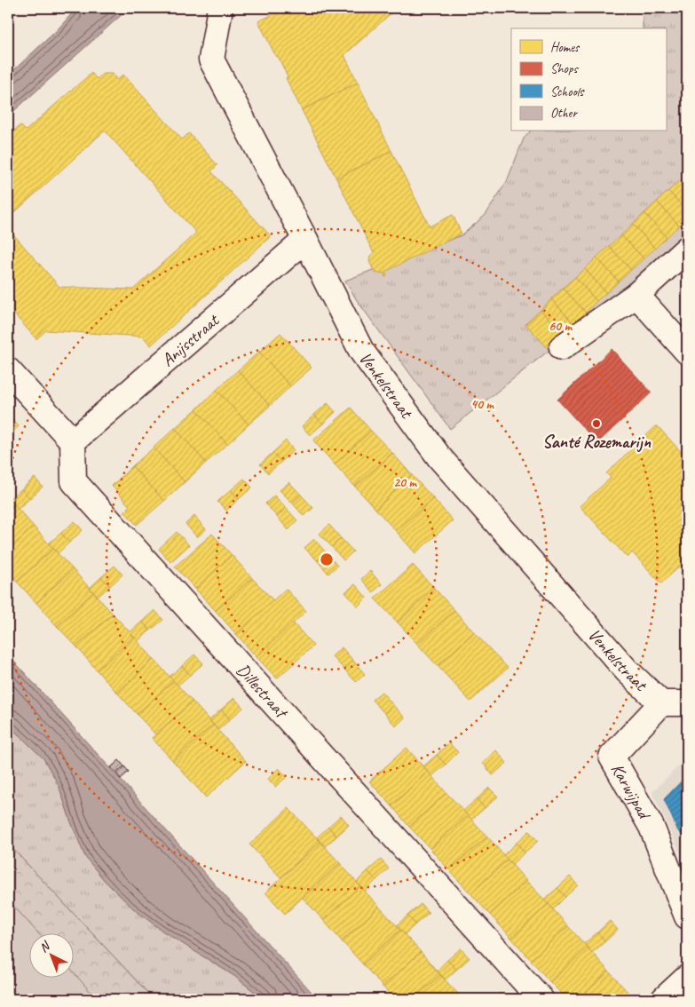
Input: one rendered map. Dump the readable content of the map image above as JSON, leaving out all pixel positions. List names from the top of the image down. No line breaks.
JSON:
{"streets":{"street":["Anijsstraat","Venkelstraat","Dillestraat","Karwijpad"]},"crossings":[["Anijsstraat","Venkelstraat"],["Anijsstraat","Dillestraat"],["Venkelstraat","Karwijpad"]],"places":["Santé Rozemarijn"],"legend":["Homes","Shops","Schools","Other"],"north":"top left","rings":["60 m","40 m","20 m"]}
